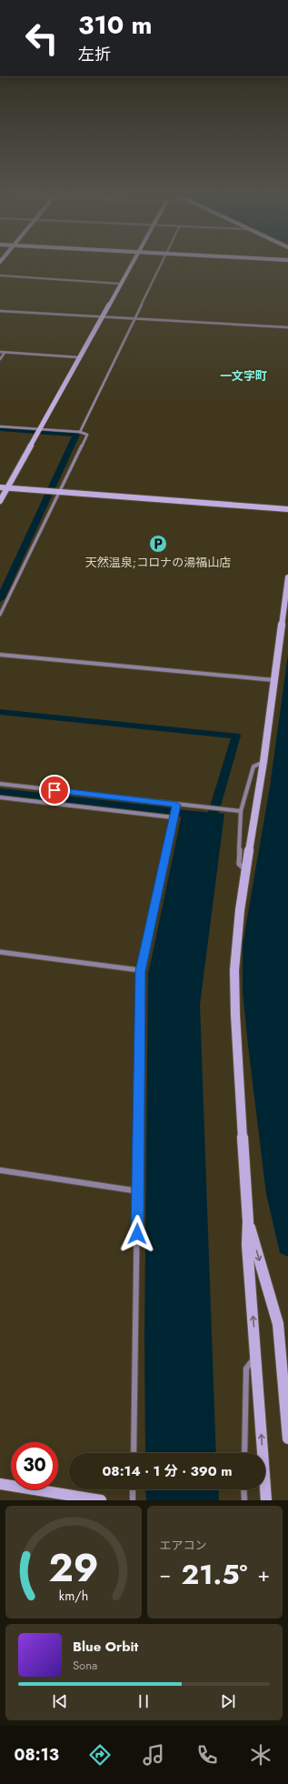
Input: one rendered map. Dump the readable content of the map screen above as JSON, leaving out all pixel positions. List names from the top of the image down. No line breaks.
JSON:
{"districts":["一文字町"],"places":{"parking":["天然温泉;コロナの湯福山店"]},"page":{"turn":["310 m","左折"],"limit":"30","trip":"08:14 · 1 分 · 390 m","tile":"エアコン","heat":["−","21.5°","+"],"song":["Blue Orbit","Sona"],"tabs":"08:13","gauge":["29","km/h"]}}
